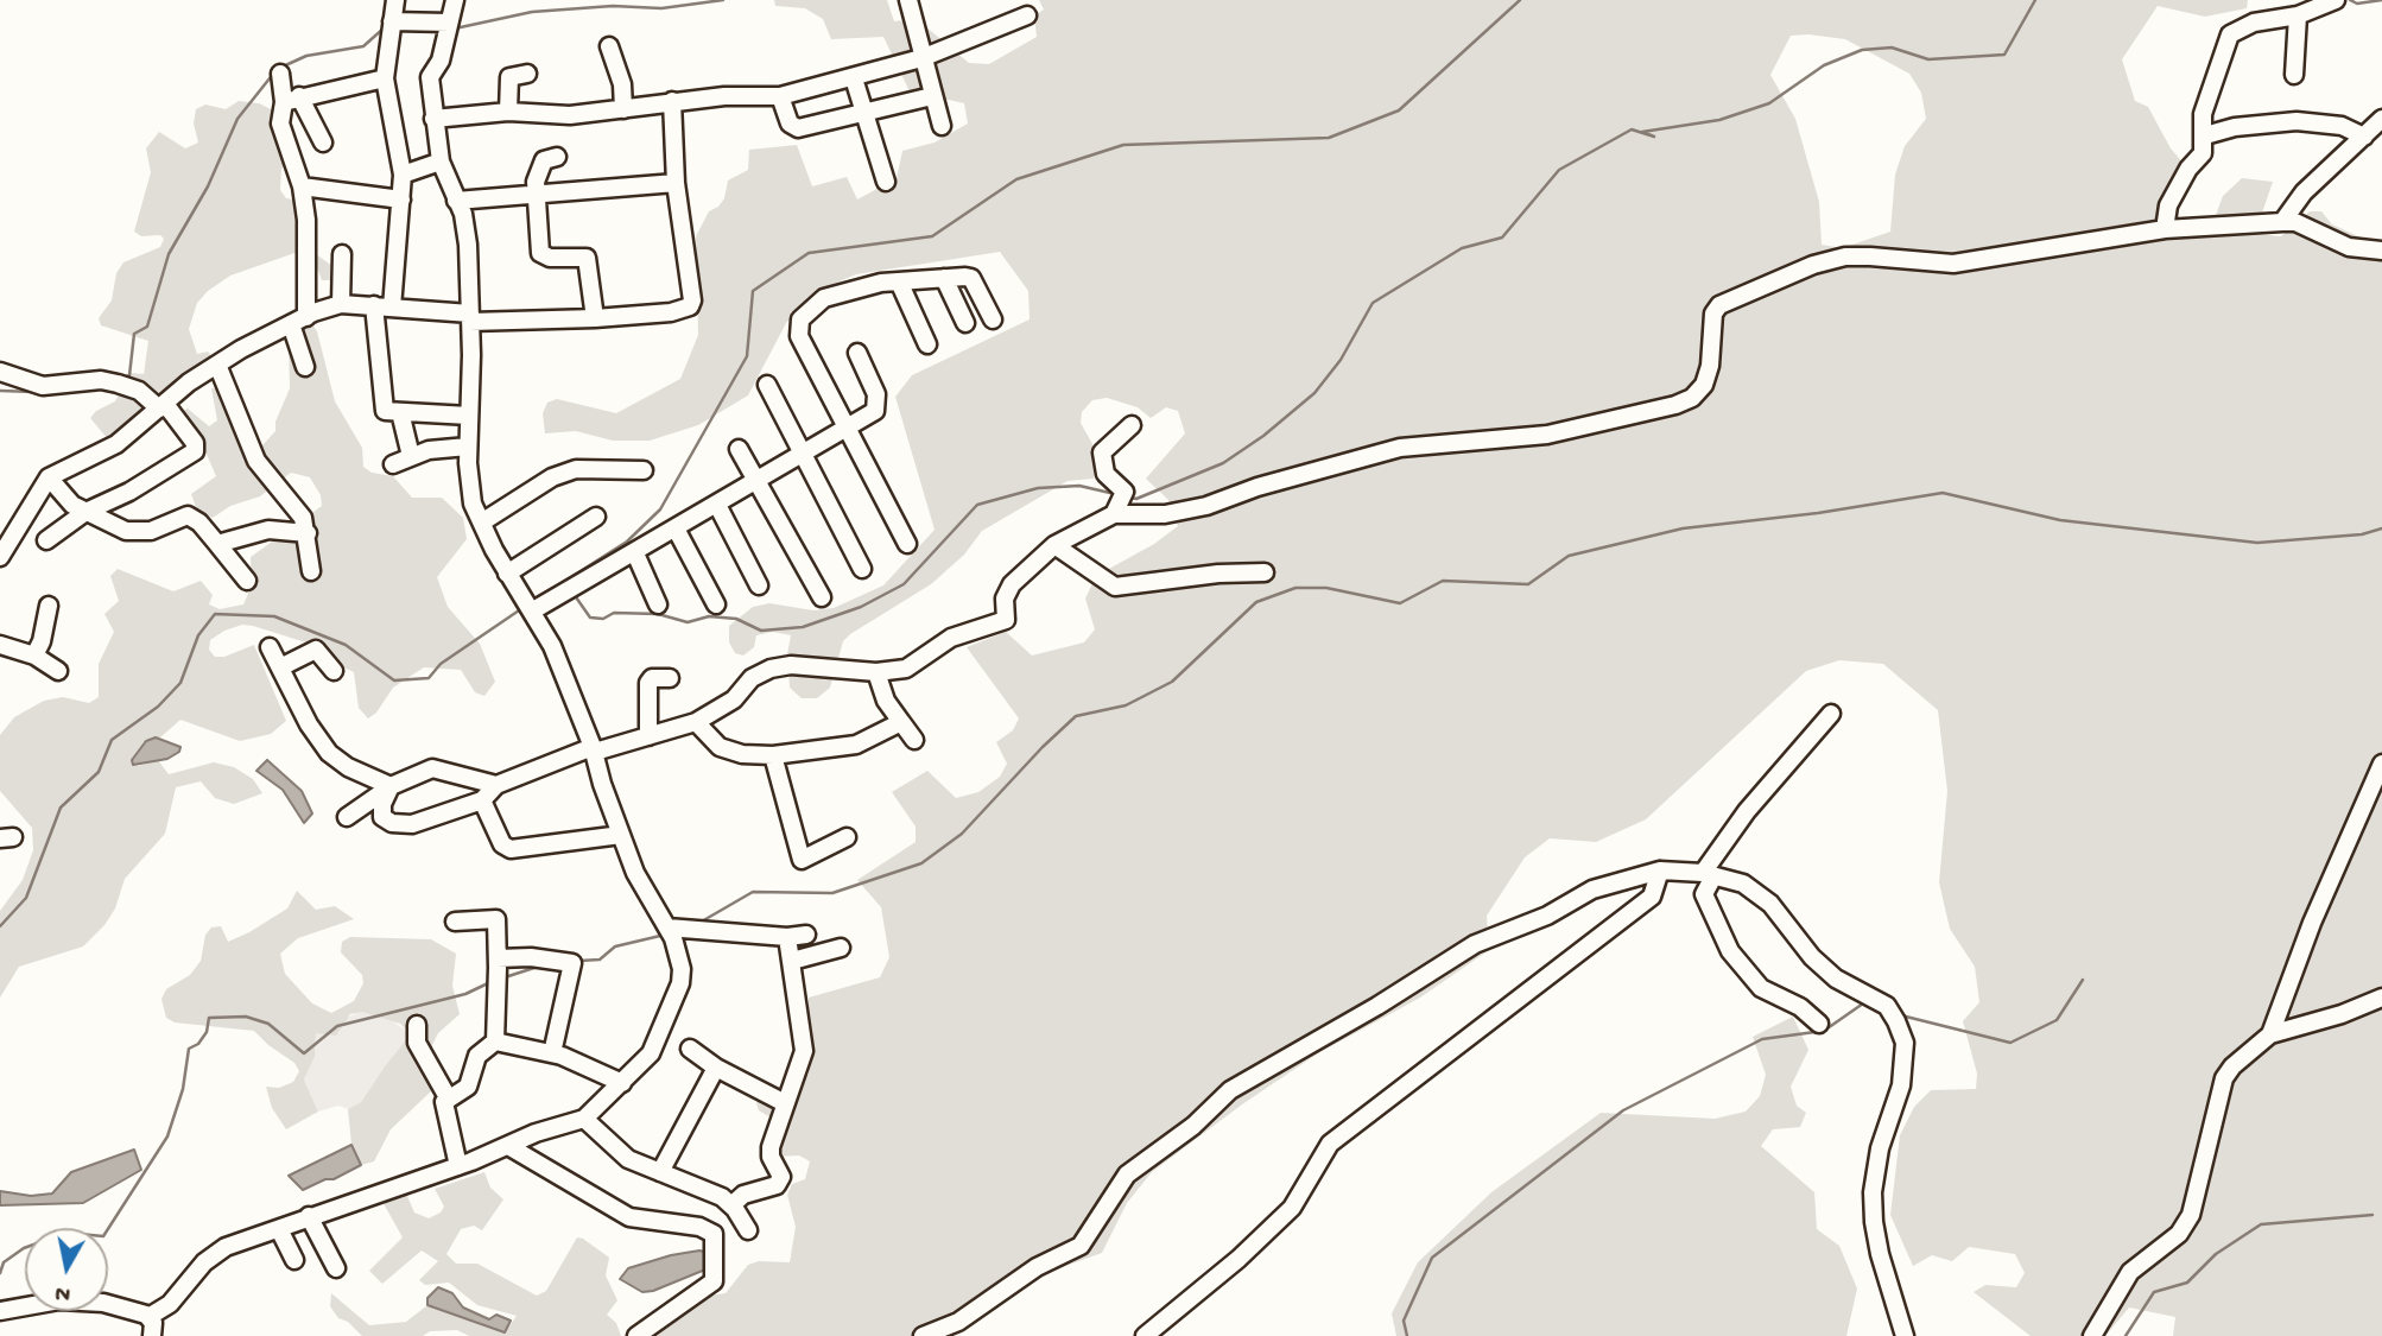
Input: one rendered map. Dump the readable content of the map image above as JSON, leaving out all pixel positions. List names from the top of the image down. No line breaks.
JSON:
{"north":"bottom"}
